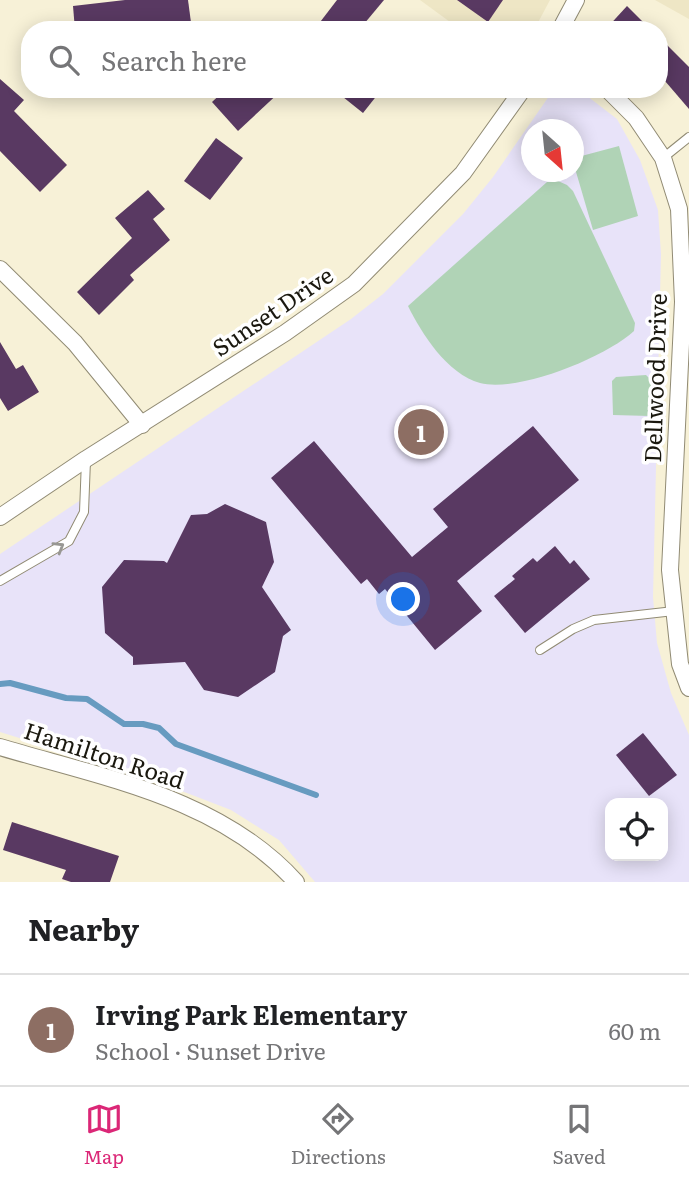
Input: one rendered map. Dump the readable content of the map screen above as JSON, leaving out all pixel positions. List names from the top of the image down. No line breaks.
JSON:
{"streets":{"street":["Sunset Drive","Dellwood Drive","Hamilton Road"]},"north":"bottom right","page":{"search":"Search here","pins":"1","heading":"Nearby","list":[{"mark":"1","name":"Irving Park Elementary","note":"School · Sunset Drive","value":"60 m"}],"nav":["Map","Directions","Saved"]}}
